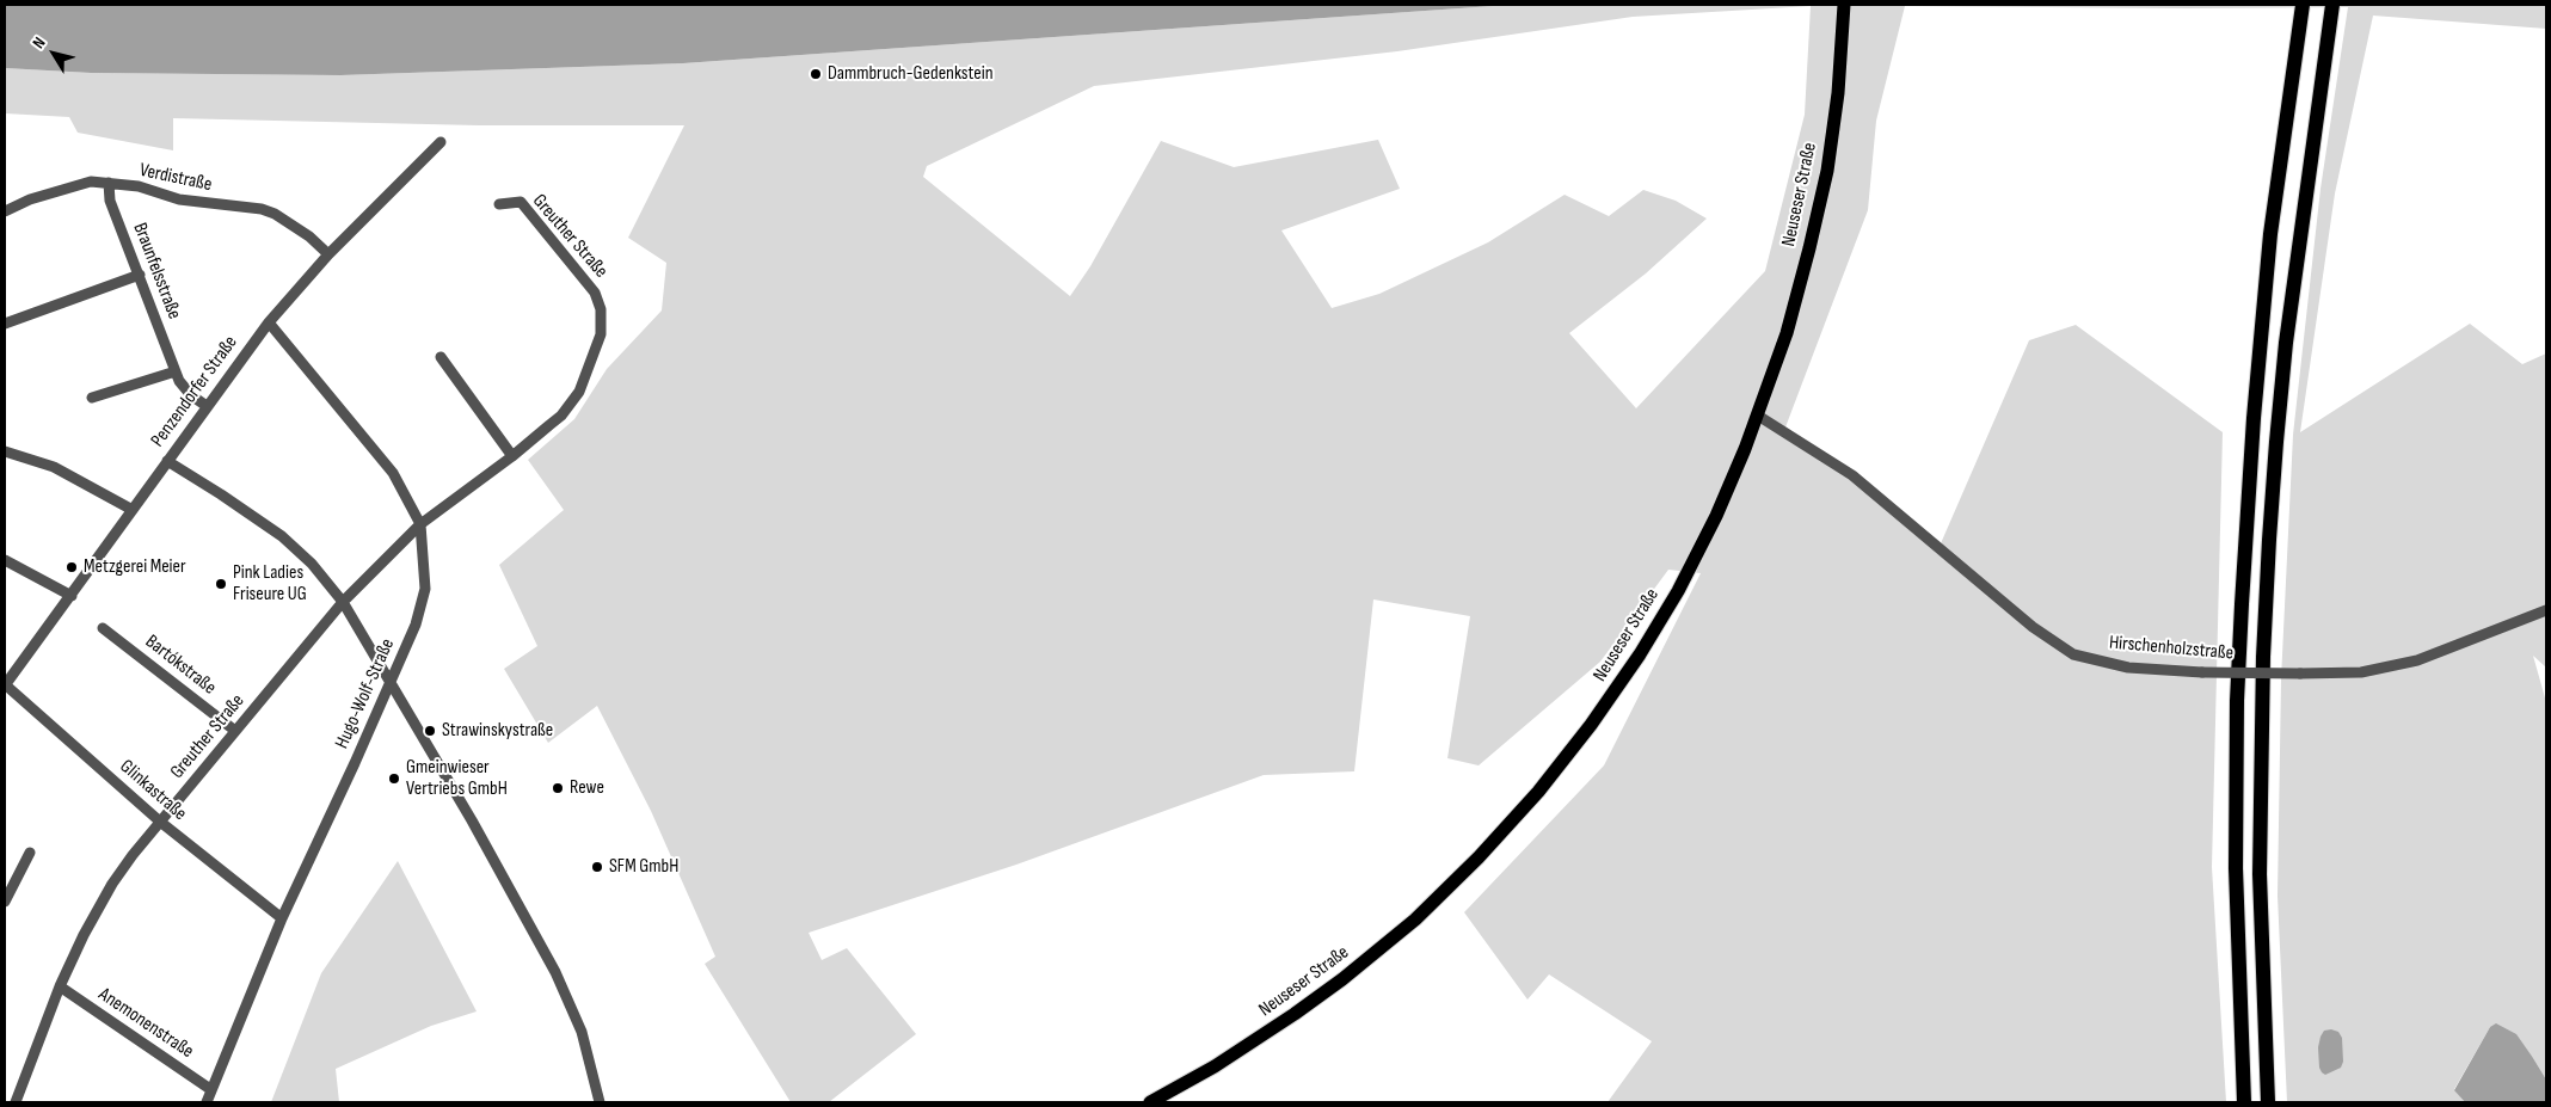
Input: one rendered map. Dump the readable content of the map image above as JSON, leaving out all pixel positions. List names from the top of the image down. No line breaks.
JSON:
{"streets":{"main road":["Neuseser Straße"],"street":["Verdistraße","Greuther Straße","Braunfelsstraße","Penzendorfer Straße","Hirschenholzstraße","Bartókstraße","Hugo-Wolf-Straße","Glinkastraße","Anemonenstraße"]},"crossings":[["Verdistraße","Braunfelsstraße"],["Verdistraße","Penzendorfer Straße"],["Neuseser Straße","Hirschenholzstraße"],["Greuther Straße","Bartókstraße"],["Greuther Straße","Hugo-Wolf-Straße"],["Greuther Straße","Glinkastraße"],["Greuther Straße","Anemonenstraße"],["Braunfelsstraße","Penzendorfer Straße"],["Penzendorfer Straße","Hugo-Wolf-Straße"],["Penzendorfer Straße","Glinkastraße"],["Hugo-Wolf-Straße","Glinkastraße"],["Hugo-Wolf-Straße","Anemonenstraße"]],"places":["Dammbruch-Gedenkstein","Metzgerei Meier","Pink Ladies Friseure UG","Strawinskystraße","Gmeinwieser Vertriebs GmbH","Rewe","SFM GmbH"],"north":"top left"}
